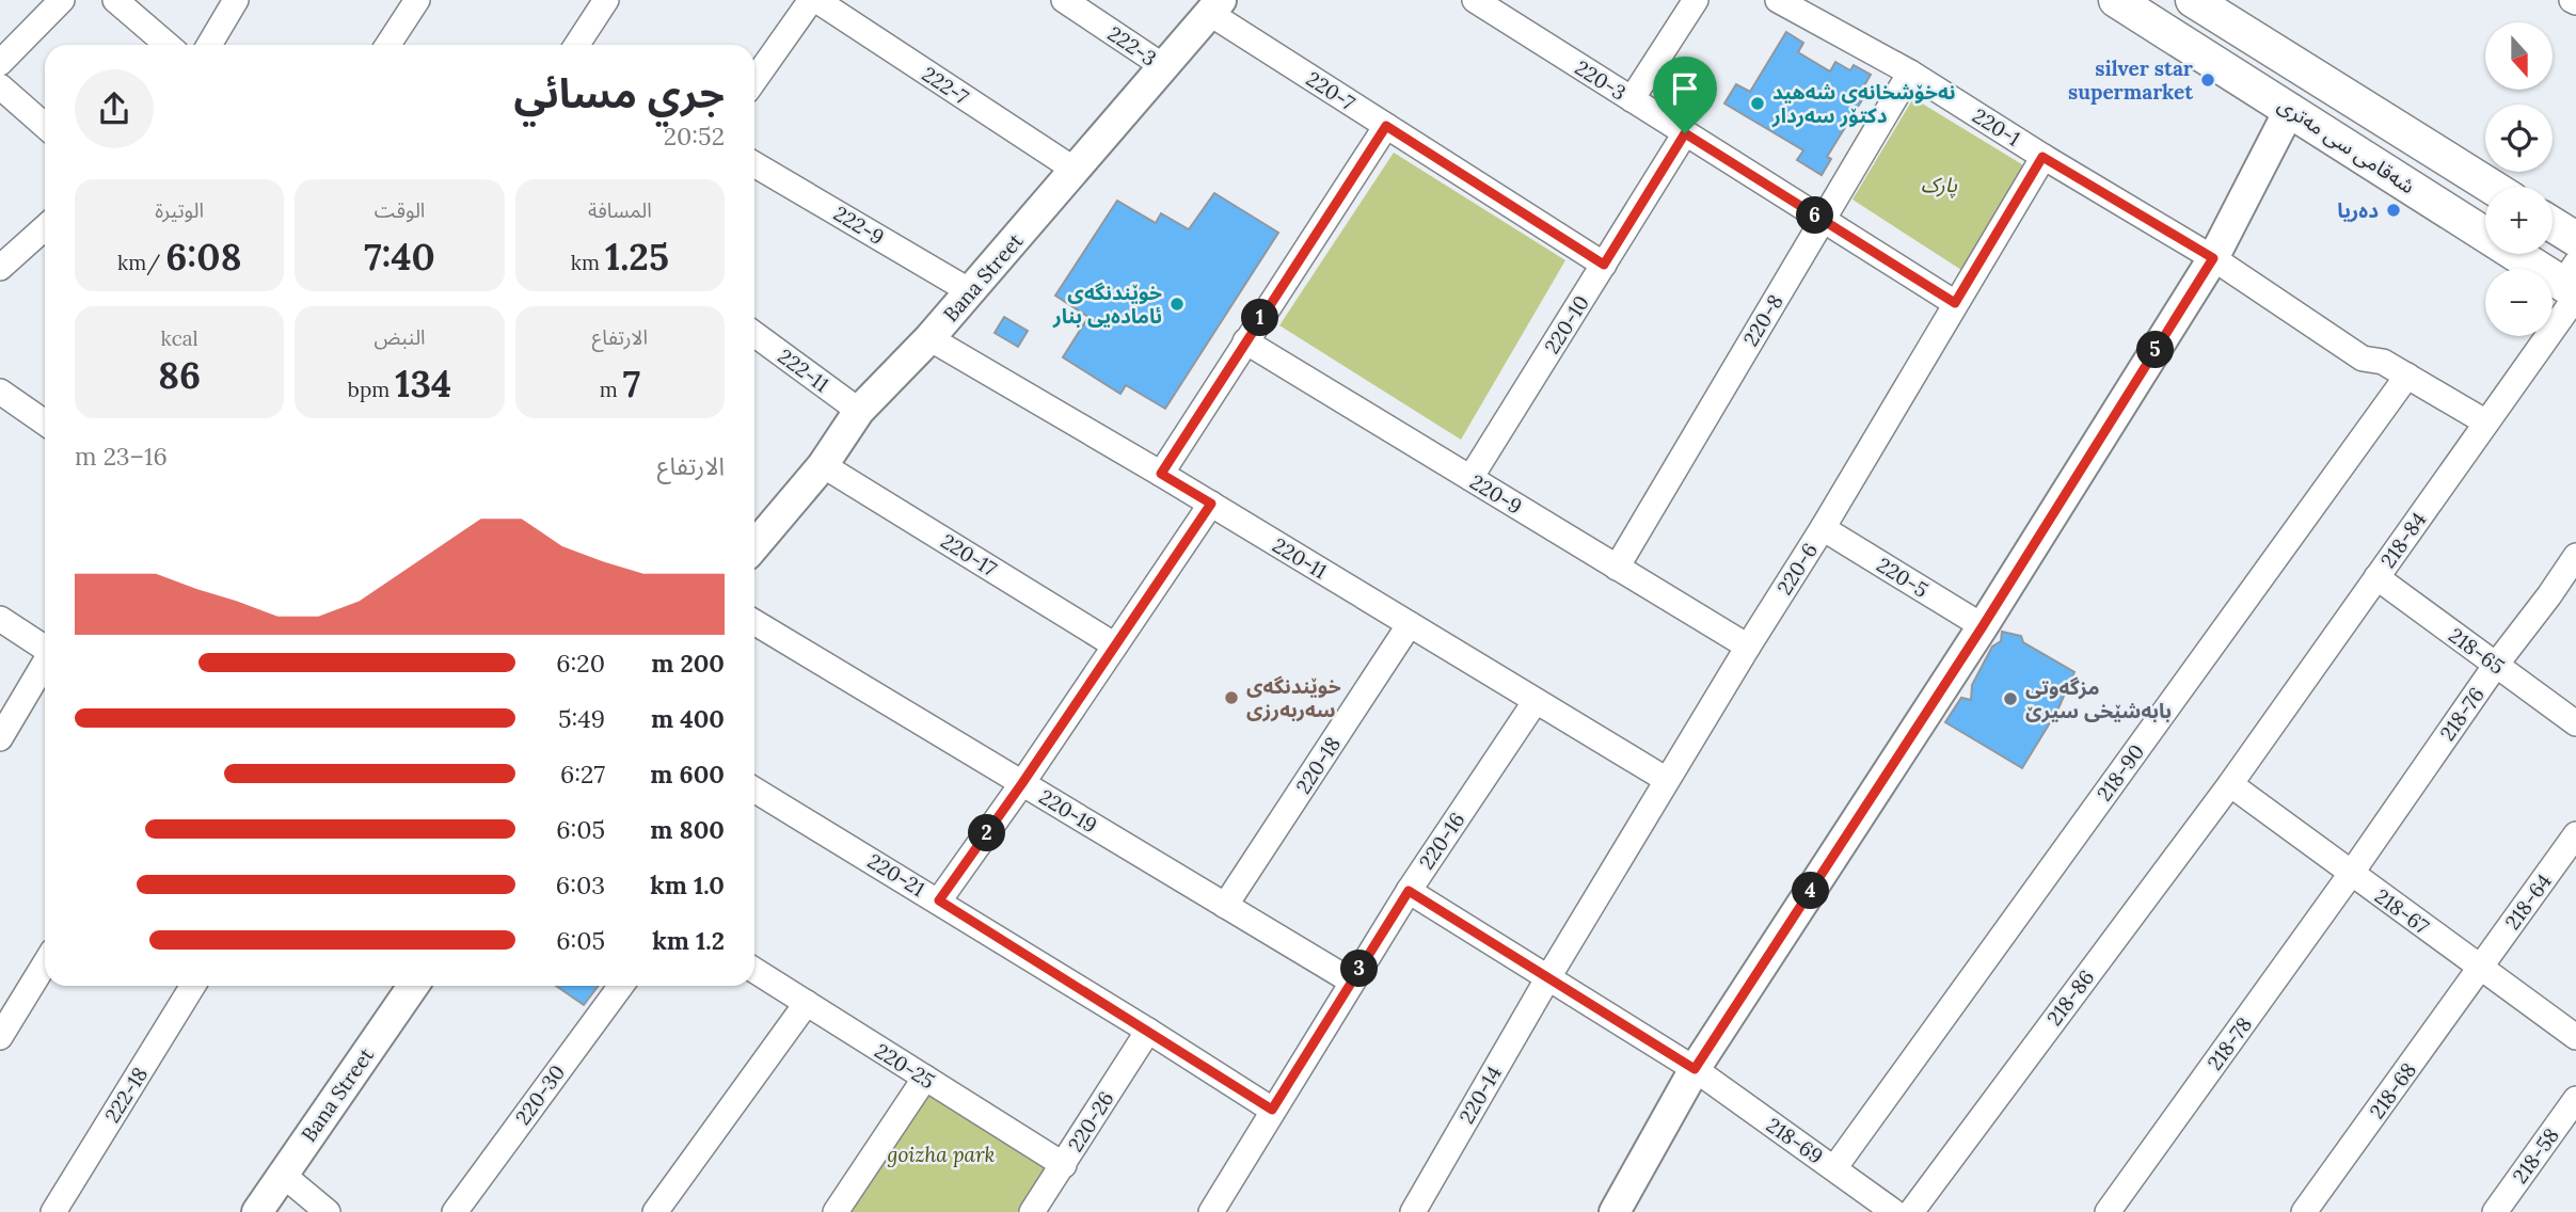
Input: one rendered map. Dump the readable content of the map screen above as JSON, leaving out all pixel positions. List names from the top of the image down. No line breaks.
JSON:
{"streets":{"main road":["شەقامی سی مەتری"],"street":["222-3","220-3","222-7","220-7","220-1","222-9","Bana Street","220-8","220-10","222-11","220-9","218-84","220-17","220-11","220-6","220-5","218-65","218-76","220-18","218-90","220-19","220-16","220-21","218-64","218-67","218-86","218-78","220-25","218-68","222-18","220-30","220-14","220-26","218-69","218-58"]},"crossings":[["222-3","Bana Street"],["220-3","220-8"],["220-3","220-10"],["220-3","220-6"],["222-7","Bana Street"],["220-7","Bana Street"],["220-7","220-10"],["220-1","220-8"],["220-1","218-84"],["220-1","220-6"],["220-1","218-90"],["شەقامی سی مەتری","218-84"],["222-9","Bana Street"],["Bana Street","222-11"],["Bana Street","220-17"],["Bana Street","220-11"],["220-8","220-9"],["220-10","220-9"],["220-9","220-6"],["218-84","218-65"],["218-84","218-67"],["218-84","218-86"],["220-11","220-6"],["220-11","220-18"],["220-11","220-16"],["220-6","220-5"],["220-6","220-14"],["220-6","218-69"],["218-65","218-76"],["218-76","218-67"],["218-76","218-78"],["220-18","220-19"],["218-90","218-69"],["220-19","220-16"],["220-16","220-21"],["220-16","218-69"],["220-21","220-26"],["218-64","218-67"],["218-64","218-68"],["218-67","218-86"],["218-67","218-78"],["218-67","218-68"],["220-25","220-26"],["220-14","218-69"]],"parks":["پارک","goizha park"],"places":["silver star supermarket","نەخۆشخانەی شەهید دکتۆر سەردار","دەریا","خوێندنگەی ئامادەیی بنار","خوێندنگەی سەربەرزی","مزگه‌وتی بابەشێخی سیرێ"],"north":"bottom","page":{"map_buttons":["+","−"],"heading":["جري مسائي","20:52"],"stats":[["المسافة","1.25 km"],["الوقت","7:40"],["الوتيرة","6:08 /km"],["الارتفاع","7 m"],["النبض","134 bpm"],["kcal","86"]],"pins":["6","1","5","2","4","3"],"chart":["الارتفاع","16–23 m"],"list":[{"name":"200 m","note":"6:20"},{"name":"400 m","note":"5:49"},{"name":"600 m","note":"6:27"},{"name":"800 m","note":"6:05"},{"name":"1.0 km","note":"6:03"},{"name":"1.2 km","note":"6:05"}]}}
